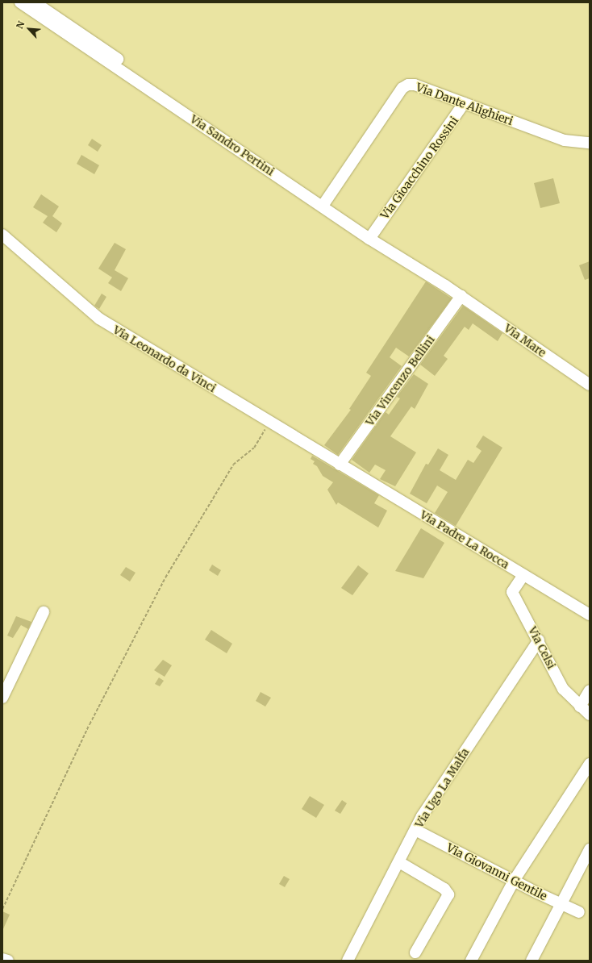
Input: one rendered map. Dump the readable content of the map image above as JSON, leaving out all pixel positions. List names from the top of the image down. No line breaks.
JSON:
{"streets":{"street":["Via Dante Alighieri","Via Sandro Pertini","Via Gioacchino Rossini","Via Mare","Via Leonardo da Vinci","Via Vincenzo Bellini","Via Padre La Rocca","Via Celsi","Via Ugo La Malfa","Via Giovanni Gentile"]},"crossings":[["Via Dante Alighieri","Via Sandro Pertini"],["Via Dante Alighieri","Via Gioacchino Rossini"],["Via Sandro Pertini","Via Gioacchino Rossini"],["Via Sandro Pertini","Via Mare"],["Via Sandro Pertini","Via Vincenzo Bellini"],["Via Mare","Via Vincenzo Bellini"],["Via Leonardo da Vinci","Via Vincenzo Bellini"],["Via Leonardo da Vinci","Via Padre La Rocca"],["Via Vincenzo Bellini","Via Padre La Rocca"],["Via Padre La Rocca","Via Celsi"],["Via Celsi","Via Ugo La Malfa"],["Via Ugo La Malfa","Via Giovanni Gentile"]],"north":"top left"}
